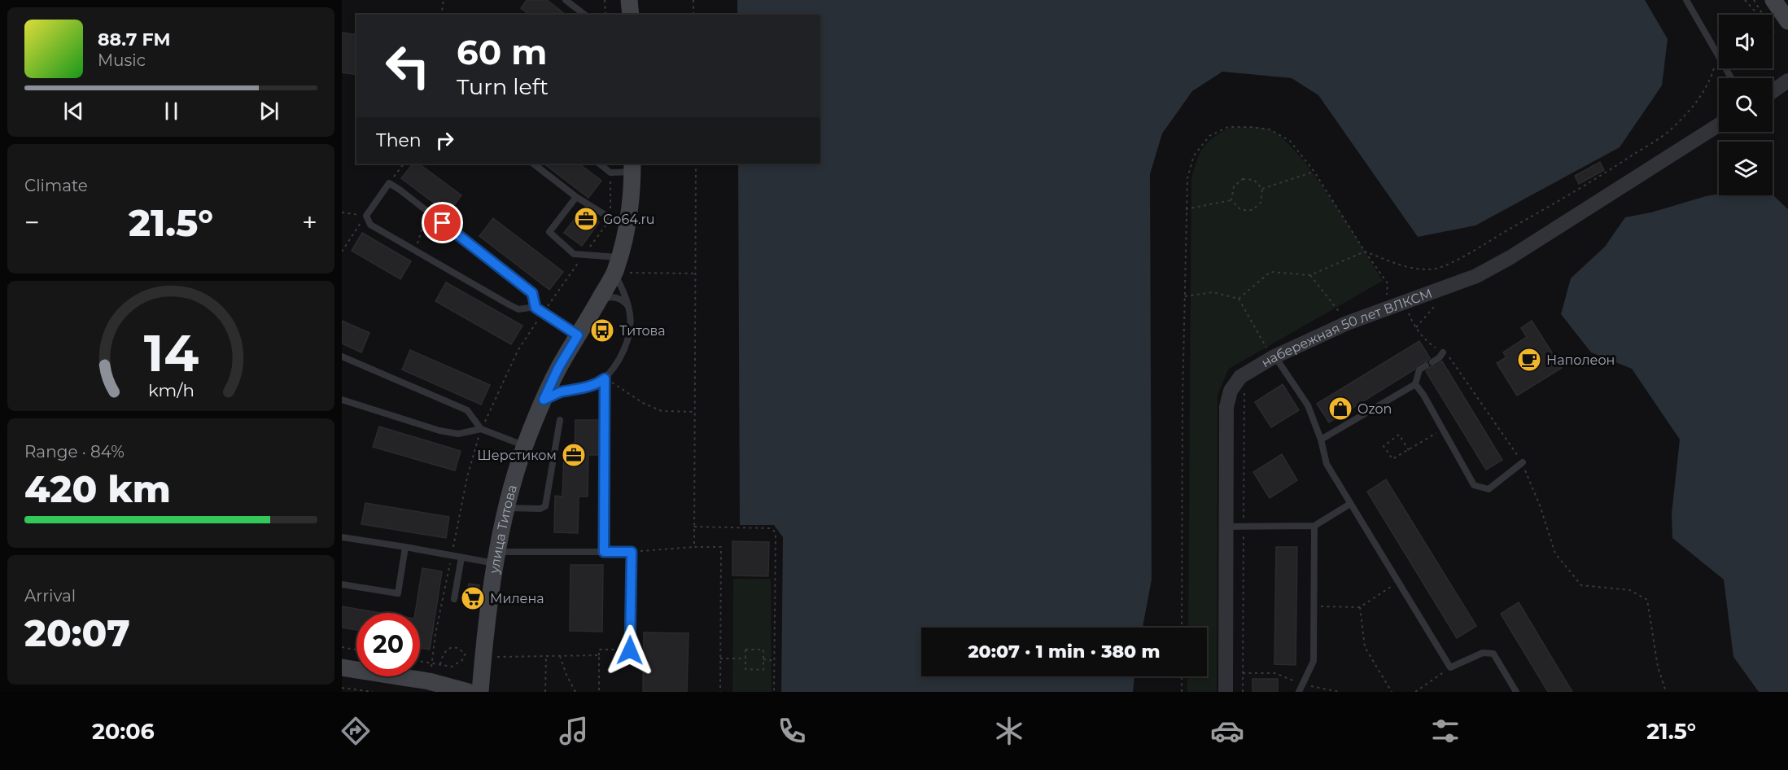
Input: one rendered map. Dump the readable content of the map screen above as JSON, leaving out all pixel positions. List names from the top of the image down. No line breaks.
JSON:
{"streets":{"main road":["улица Титова"],"street":["набережная 50 лет ВЛКСМ"]},"places":{"office":["Go64.ru","Шерстиком"],"bus stop":["Титова"],"cafe":["Наполеон"],"shop":["Ozon"],"supermarket":["Милена"]},"page":{"turn":["60 m","Turn left"],"song":["88.7 FM","Music"],"then":"Then","tile":["Climate",["Range · 84%","420 km"],["Arrival","20:07"]],"heat":["−","21.5°","+"],"limit":"20","trip":"20:07 · 1 min · 380 m","tabs":["20:06","21.5°"],"gauge":["14","km/h"]}}
